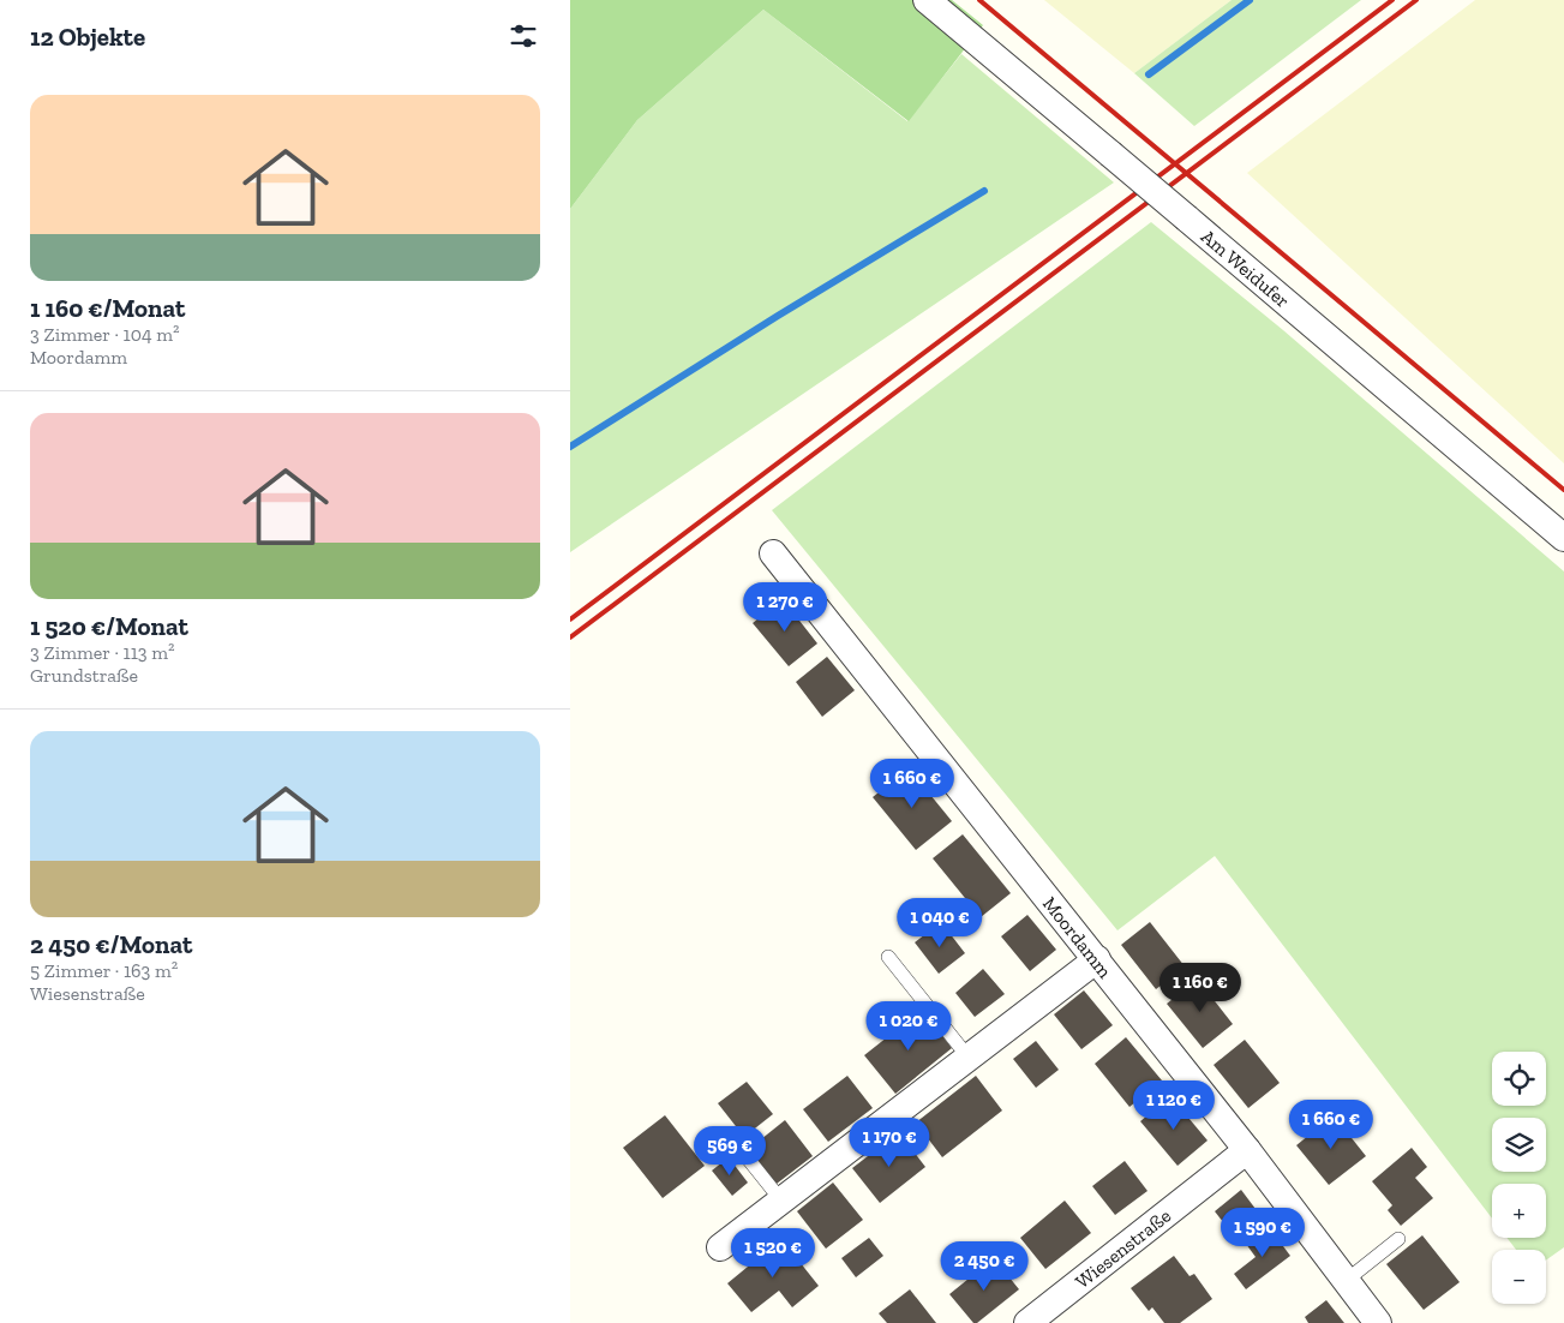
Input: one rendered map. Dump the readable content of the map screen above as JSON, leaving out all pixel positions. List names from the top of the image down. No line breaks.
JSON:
{"streets":{"street":["Am Weidufer","Moordamm","Wiesenstraße"]},"crossings":[["Moordamm","Wiesenstraße"]],"page":{"heading":"12 Objekte","list":[{"name":"1 160 €/Monat","note":"3 Zimmer · 104 m² · Moordamm"},{"name":"1 520 €/Monat","note":"3 Zimmer · 113 m² · Grundstraße"},{"name":"2 450 €/Monat","note":"5 Zimmer · 163 m² · Wiesenstraße"}],"price":["1 270 €","1 660 €","1 040 €","1 160 €","1 020 €","1 120 €","1 660 €","1 170 €","569 €","1 590 €","1 520 €","2 450 €"],"map_buttons":["+","−"]}}
